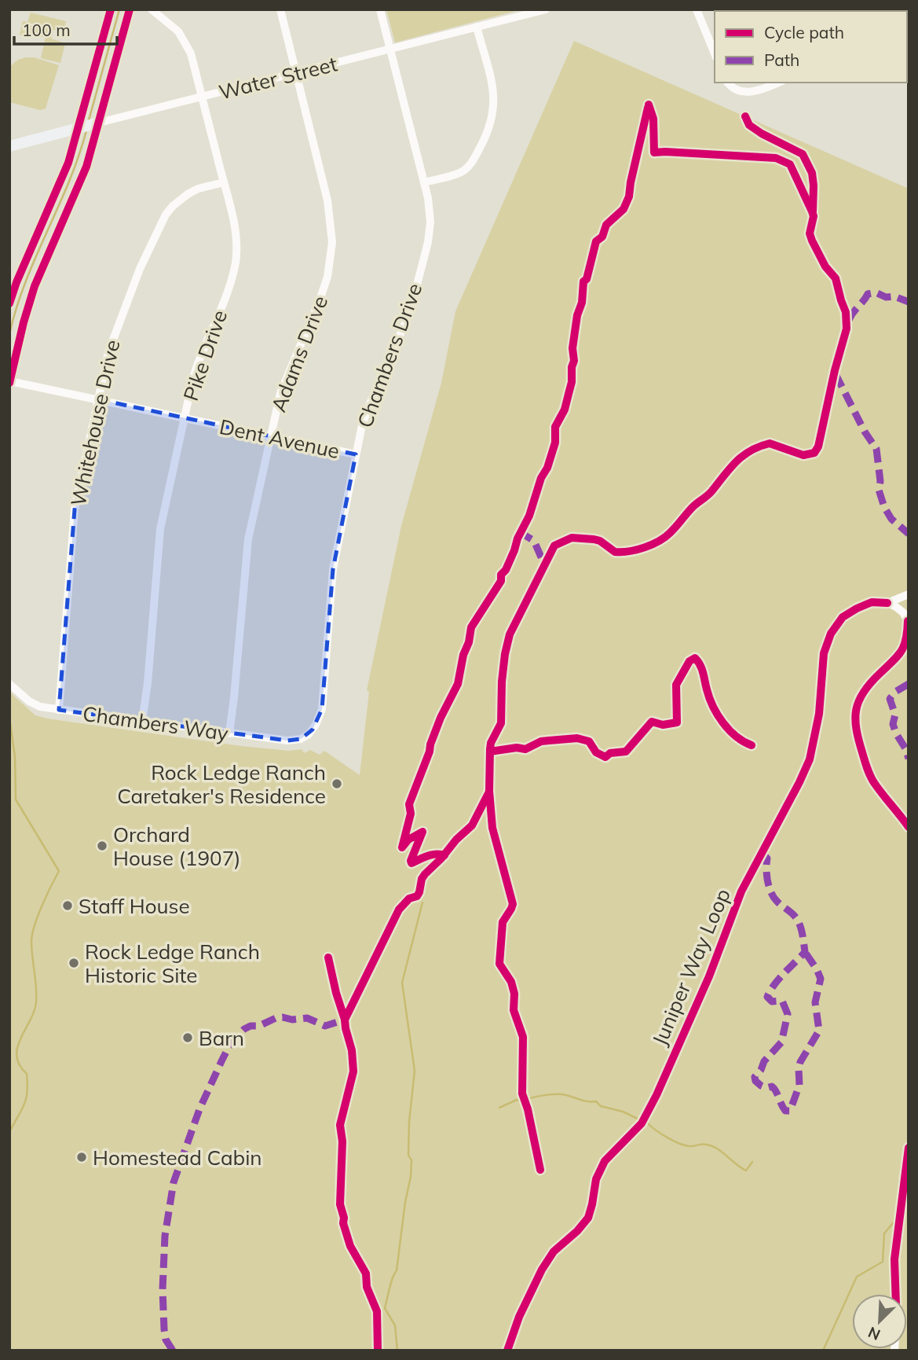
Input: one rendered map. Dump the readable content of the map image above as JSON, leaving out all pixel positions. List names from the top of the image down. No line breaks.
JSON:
{"streets":{"main road":["Water Street"],"street":["Adams Drive","Pike Drive","Chambers Drive","Whitehouse Drive","Dent Avenue","Chambers Way","Juniper Way Loop"]},"crossings":[["Water Street","Adams Drive"],["Water Street","Pike Drive"],["Water Street","Chambers Drive"],["Adams Drive","Dent Avenue"],["Adams Drive","Chambers Way"],["Pike Drive","Whitehouse Drive"],["Pike Drive","Dent Avenue"],["Pike Drive","Chambers Way"],["Chambers Drive","Dent Avenue"],["Chambers Drive","Chambers Way"],["Whitehouse Drive","Dent Avenue"],["Whitehouse Drive","Chambers Way"]],"places":["Rock Ledge Ranch Caretaker's Residence","Orchard House (1907)","Staff House","Rock Ledge Ranch Historic Site","Barn","Homestead Cabin"],"legend":["Cycle path","Path"],"scale_bar":"100 m","north":"bottom left"}
